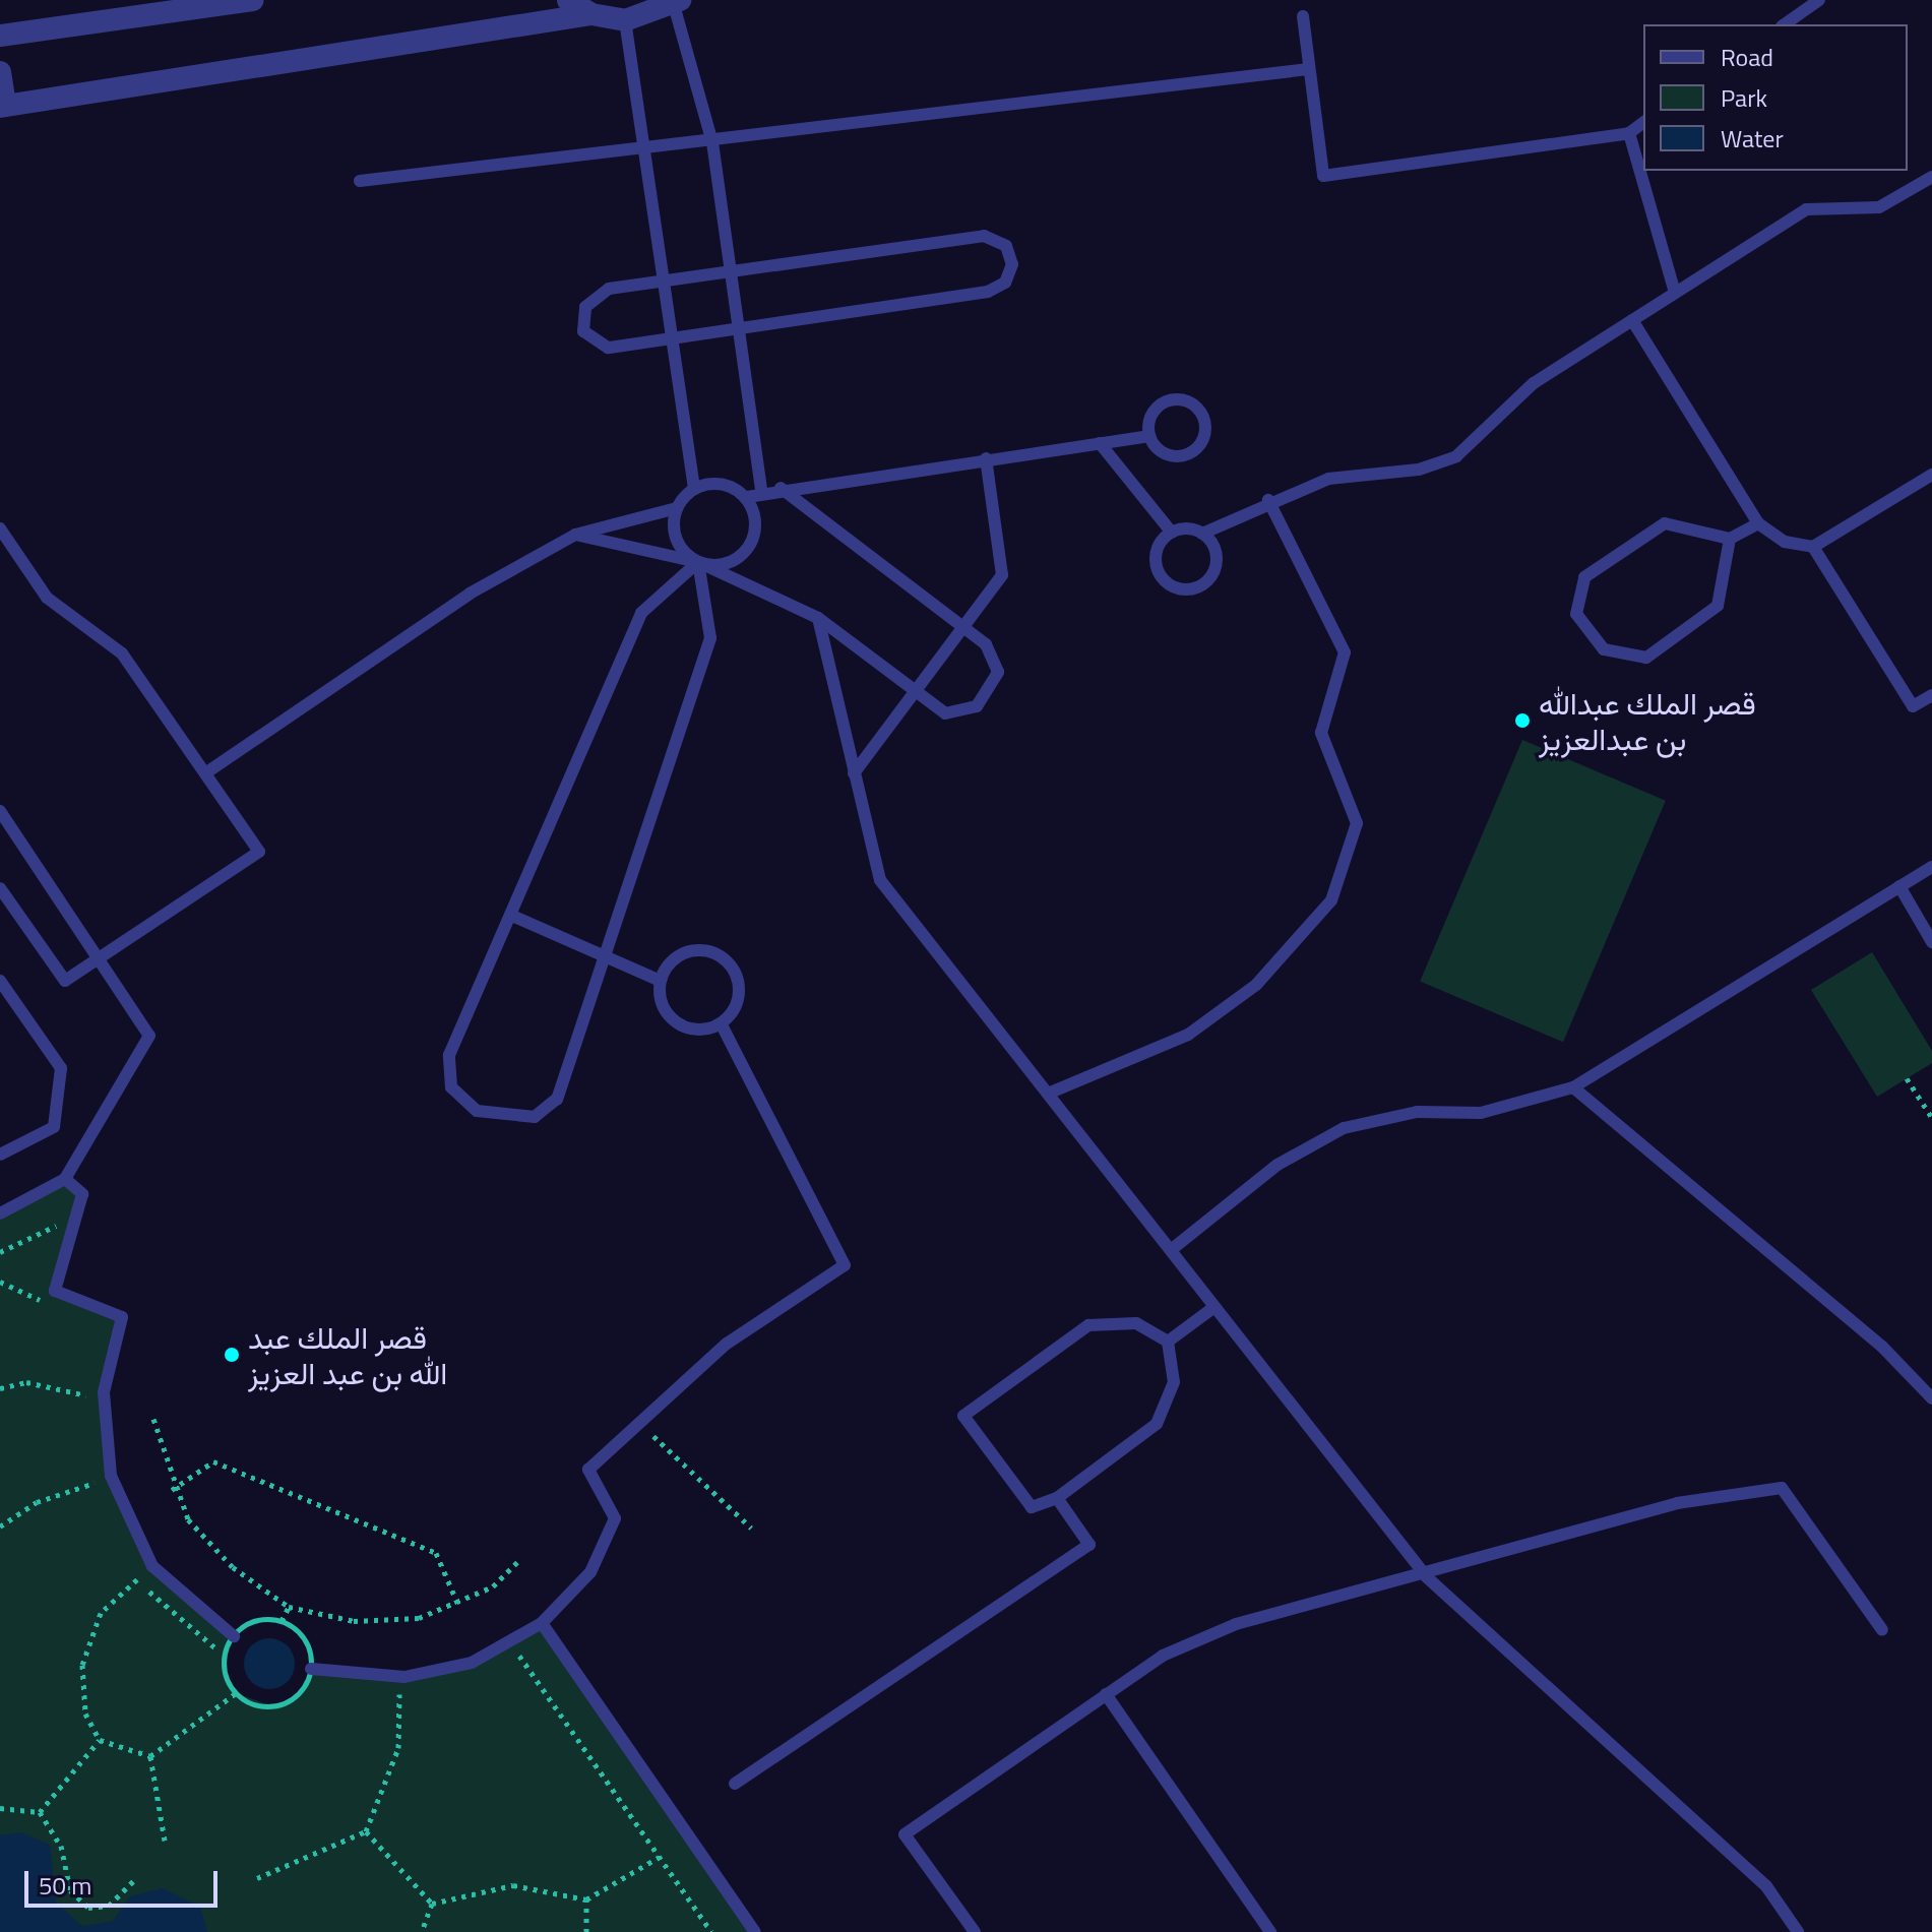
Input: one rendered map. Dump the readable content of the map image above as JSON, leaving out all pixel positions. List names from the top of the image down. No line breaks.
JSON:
{"places":["قصر الملك عبدالله بن عبدالعزيز","قصر الملك عبد الله بن عبد العزيز"],"legend":["Road","Park","Water"],"scale_bar":"50 m"}
